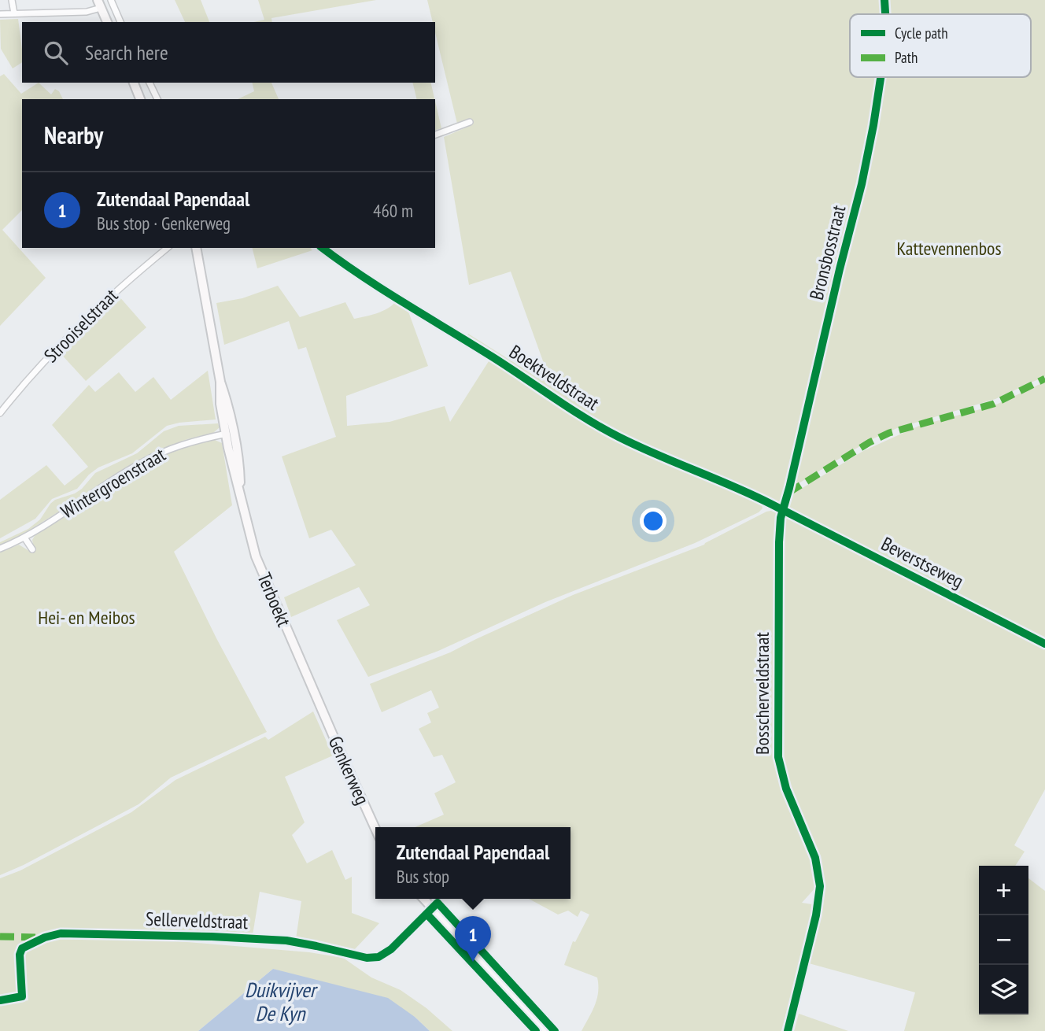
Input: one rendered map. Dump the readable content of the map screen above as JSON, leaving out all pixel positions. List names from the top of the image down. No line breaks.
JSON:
{"streets":{"main road":["Terboekt","Genkerweg"],"street":["Strooiselstraat","Boektveldstraat","Wintergroenstraat","Beverstseweg","Bosscherveldstraat","Sellerveldstraat"],"cycle path":["Bronsbosstraat"]},"crossings":[["Boektveldstraat","Beverstseweg"],["Boektveldstraat","Bosscherveldstraat"],["Wintergroenstraat","Terboekt"],["Beverstseweg","Bosscherveldstraat"],["Terboekt","Genkerweg"]],"water":["Duikvijver De Kyn"],"parks":["Kattevennenbos","Hei- en Meibos"],"legend":["Cycle path","Path"],"page":{"search":"Search here","heading":"Nearby","list":[{"mark":"1","name":"Zutendaal Papendaal","note":"Bus stop · Genkerweg","value":"460 m"}],"popup":["Zutendaal Papendaal","Bus stop"],"map_buttons":["+","−"],"pins":"1"}}
